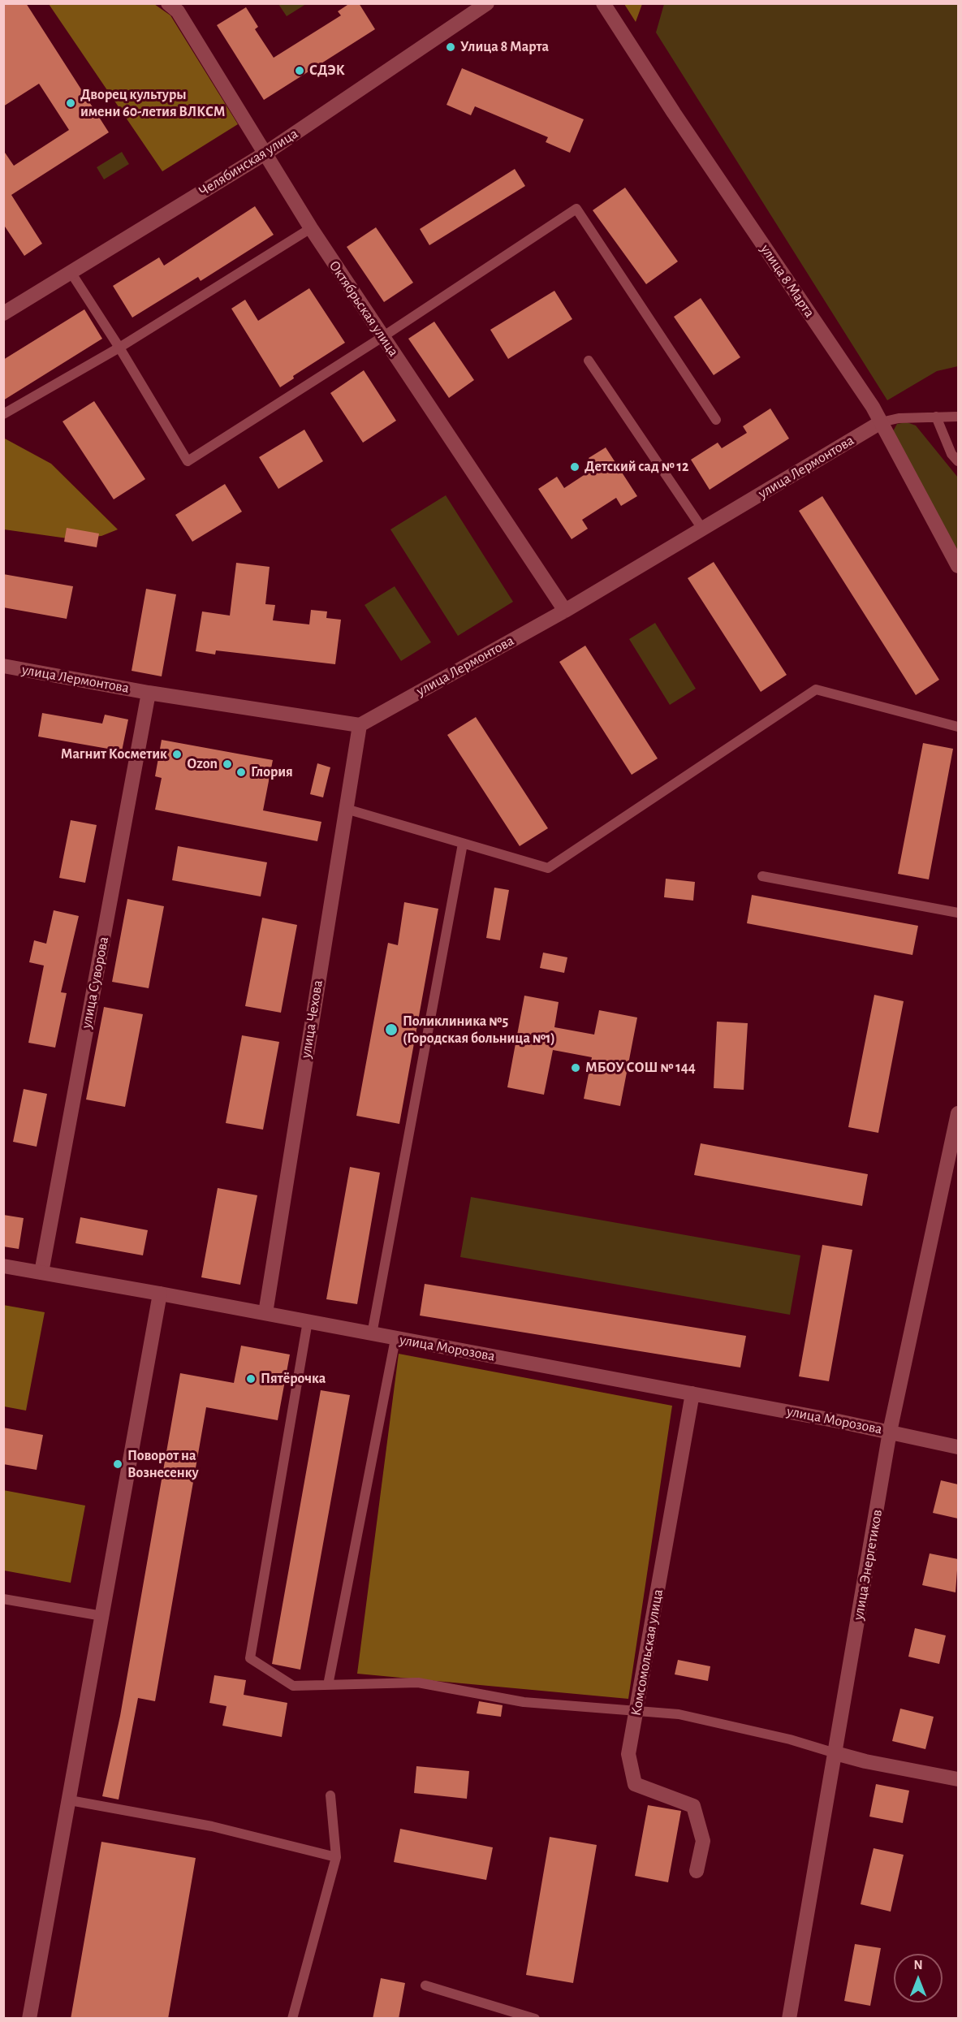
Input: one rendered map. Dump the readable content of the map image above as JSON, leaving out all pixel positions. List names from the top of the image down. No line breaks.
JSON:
{"streets":{"street":["Челябинская улица","улица 8 Марта","Октябрьская улица","улица Лермонтова","улица Суворова","улица Чехова","улица Морозова","улица Энергетиков","Комсомольская улица"]},"crossings":[["Челябинская улица","Октябрьская улица"],["улица 8 Марта","улица Лермонтова"],["Октябрьская улица","улица Лермонтова"],["улица Лермонтова","улица Суворова"],["улица Лермонтова","улица Чехова"],["улица Суворова","улица Морозова"],["улица Чехова","улица Морозова"],["улица Морозова","улица Энергетиков"],["улица Морозова","Комсомольская улица"]],"places":["Улица 8 Марта","СДЭК","Дворец культуры имени 60-летия ВЛКСМ","Детский сад № 12","Магнит Косметик","Ozon","Глория","Поликлиника №5 (Городская больница №1)","МБОУ СОШ № 144","Пятёрочка","Поворот на Вознесенку"],"north":"top"}
